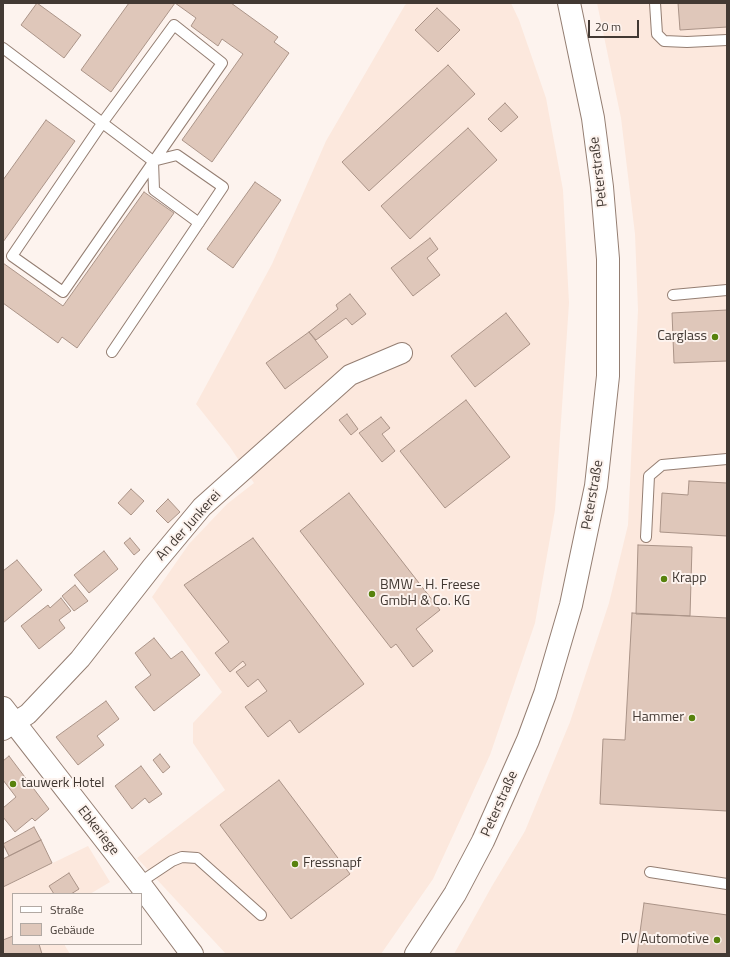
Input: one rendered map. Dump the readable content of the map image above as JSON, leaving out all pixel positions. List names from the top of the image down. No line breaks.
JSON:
{"streets":{"main road":["Peterstraße","Ebkeriege"],"street":["An der Junkerei"]},"crossings":[["An der Junkerei","Ebkeriege"]],"places":["Carglass","Krapp","BMW - H. Freese GmbH & Co. KG","Hammer","tauwerk Hotel","Fressnapf","PV Automotive"],"legend":["Straße","Gebäude"],"scale_bar":"20 m"}
